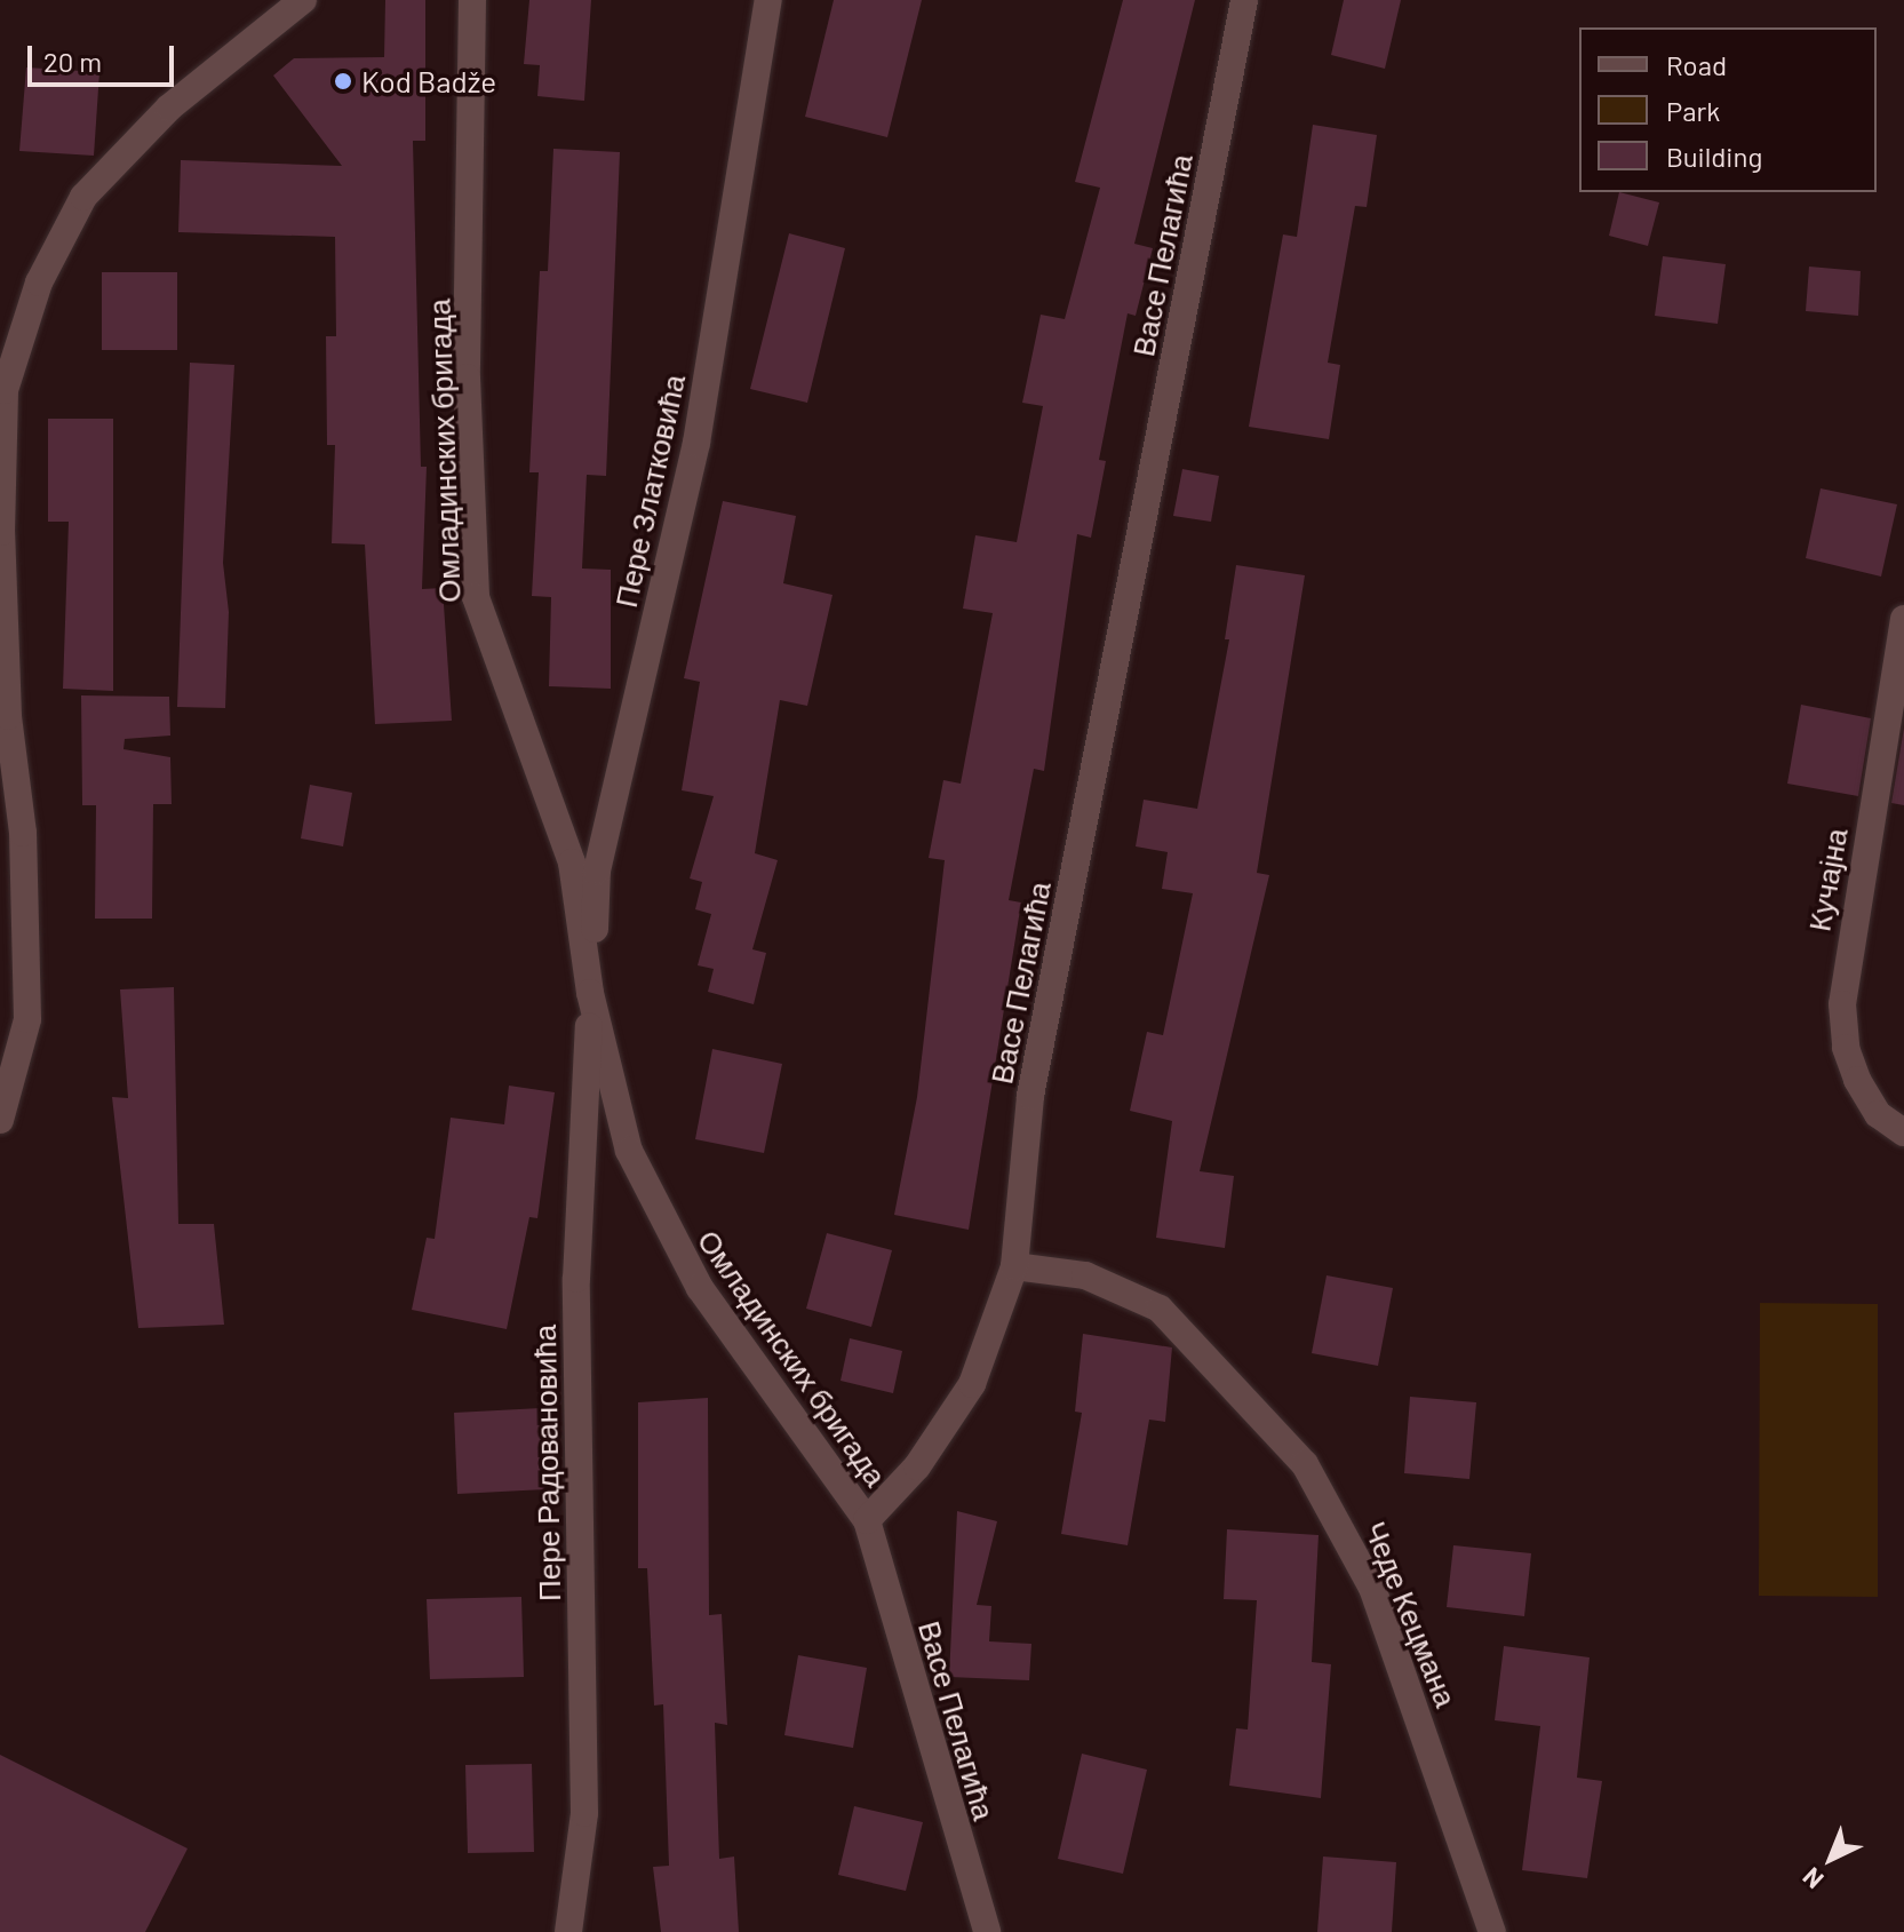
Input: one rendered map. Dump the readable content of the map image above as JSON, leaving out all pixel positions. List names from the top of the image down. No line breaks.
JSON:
{"streets":{"street":["Васе Пелагића","Омладинских бригада","Пере Златковића","Кучајна","Пере Радовановића","Чеде Кецмана"]},"crossings":[["Васе Пелагића","Омладинских бригада"],["Васе Пелагића","Чеде Кецмана"],["Омладинских бригада","Пере Златковића"],["Омладинских бригада","Пере Радовановића"],["Пере Златковића","Пере Радовановића"]],"places":["Kod Badže"],"legend":["Road","Park","Building"],"scale_bar":"20 m","north":"bottom left"}
